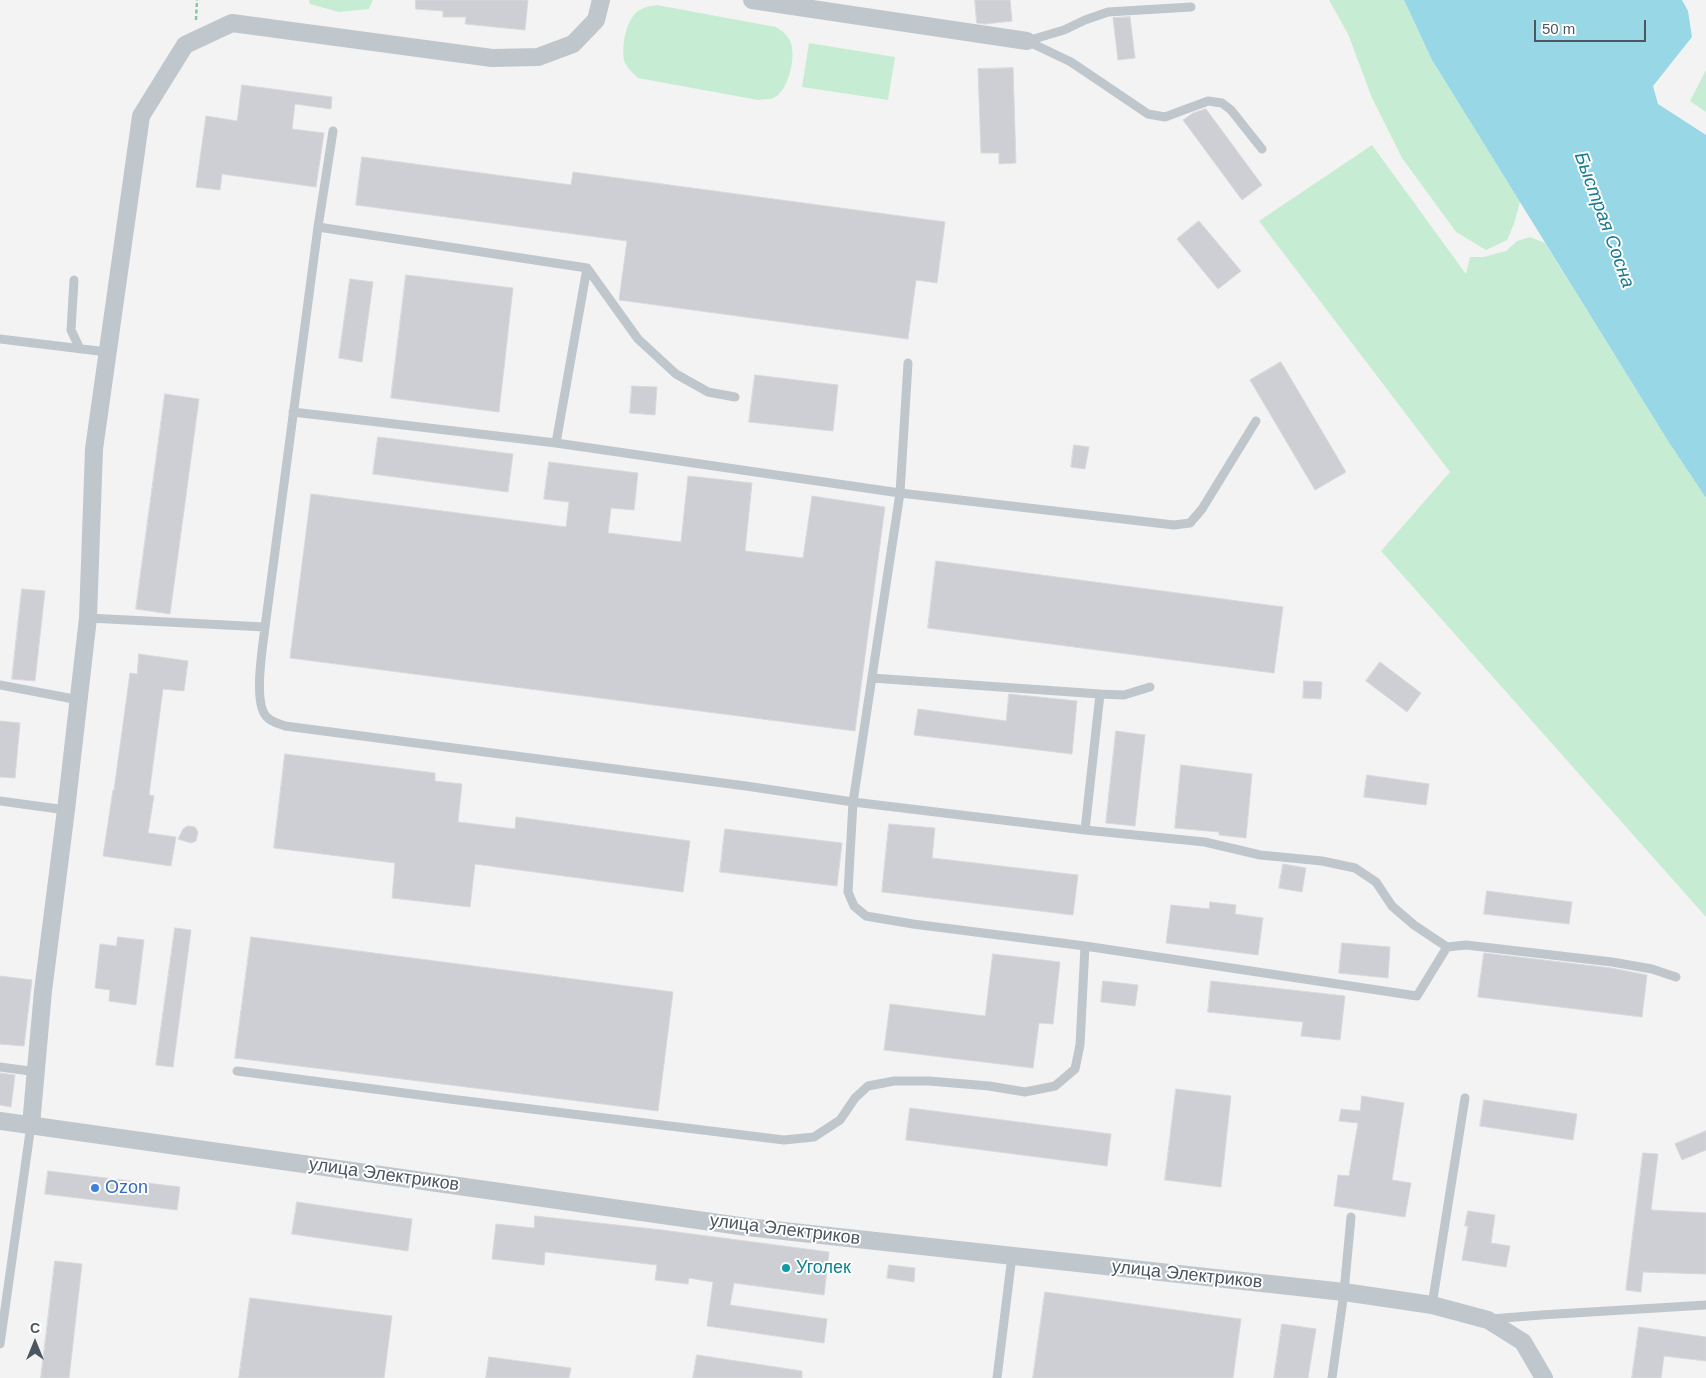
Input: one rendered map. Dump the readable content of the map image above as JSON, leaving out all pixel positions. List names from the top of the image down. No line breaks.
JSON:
{"streets":{"street":["улица Электриков"]},"water":["Быстрая Сосна"],"places":["Ozon","Уголек"],"scale_bar":"50 m","north":"top"}
